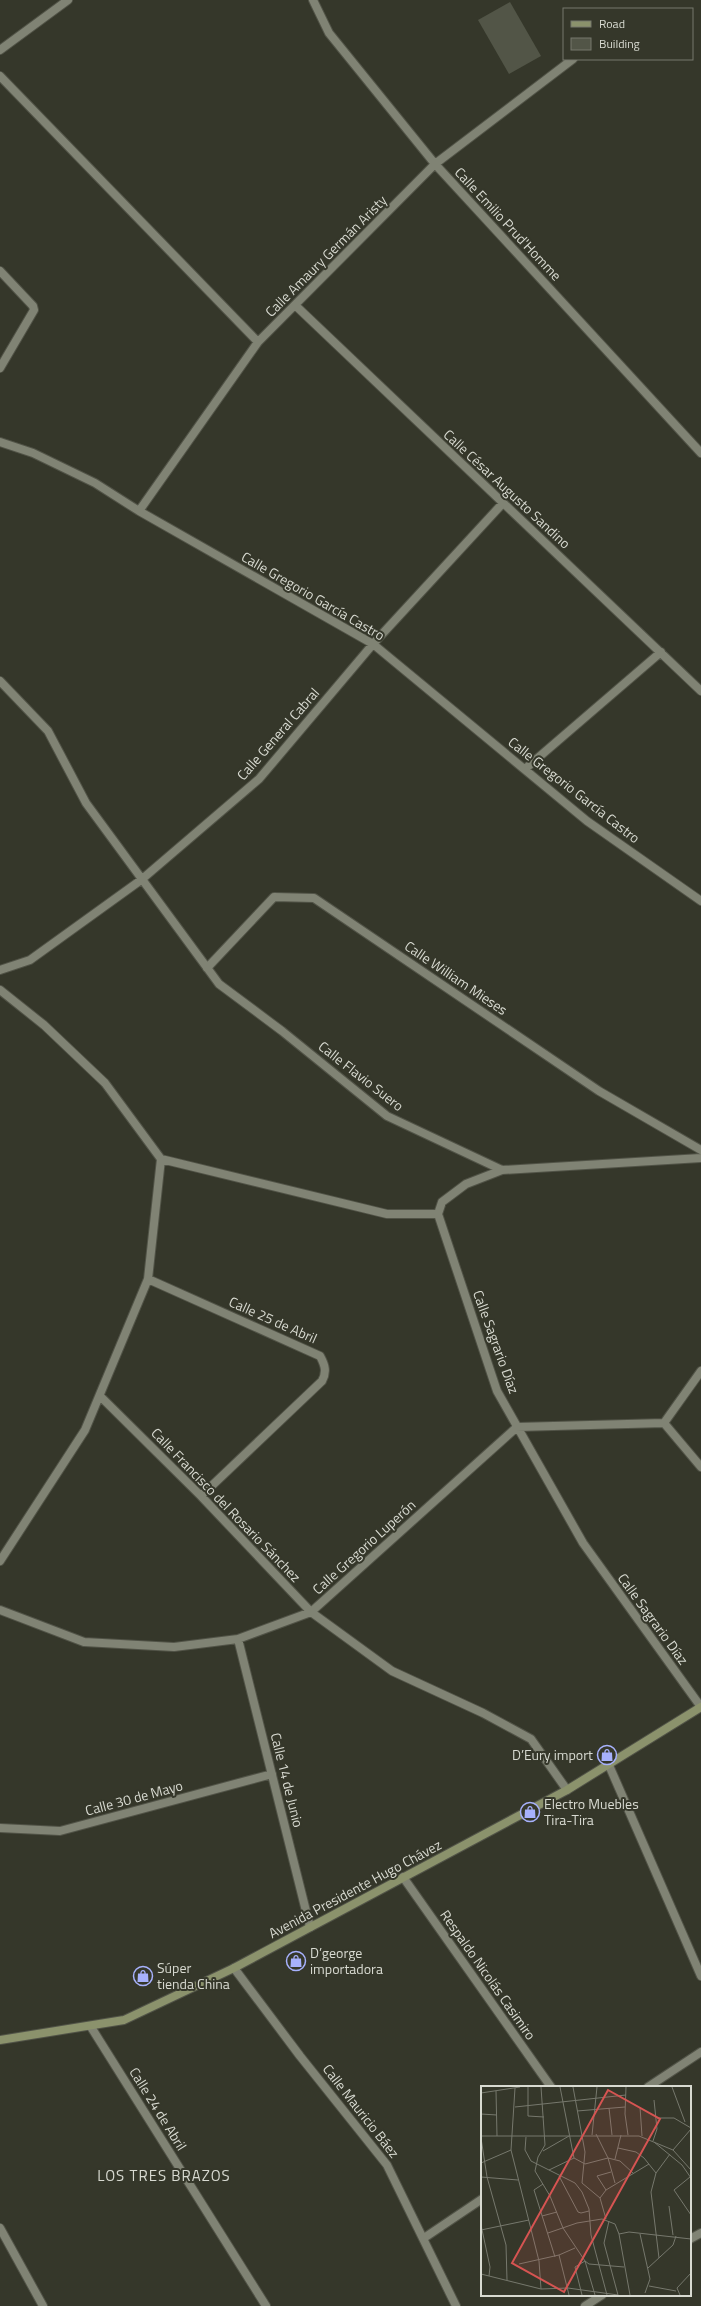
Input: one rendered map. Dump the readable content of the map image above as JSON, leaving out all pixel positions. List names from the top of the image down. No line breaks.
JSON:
{"streets":{"main road":["Avenida Presidente Hugo Chávez"],"street":["Calle Emilio Prud'Homme","Calle Amaury Germán Aristy","Calle César Augusto Sandino","Calle Gregorio García Castro","Calle General Cabral","Calle William Mieses","Calle Flavio Suero","Calle 25 de Abril","Calle Sagrario Díaz","Calle Francisco del Rosario Sánchez","Calle Gregorio Luperón","Calle 14 de Junio","Calle 30 de Mayo","Respaldo Nicolás Casimiro","Calle 24 de Abril","Calle Mauricio Báez"]},"crossings":[["Calle Emilio Prud'Homme","Calle Amaury Germán Aristy"],["Calle Amaury Germán Aristy","Calle César Augusto Sandino"],["Calle Amaury Germán Aristy","Calle Gregorio García Castro"],["Calle César Augusto Sandino","Calle General Cabral"],["Calle Gregorio García Castro","Calle General Cabral"],["Calle General Cabral","Calle Flavio Suero"],["Calle William Mieses","Calle Flavio Suero"],["Calle 25 de Abril","Calle Francisco del Rosario Sánchez"],["Calle Sagrario Díaz","Calle Gregorio Luperón"],["Calle Sagrario Díaz","Avenida Presidente Hugo Chávez"],["Calle Francisco del Rosario Sánchez","Calle Gregorio Luperón"],["Calle Francisco del Rosario Sánchez","Avenida Presidente Hugo Chávez"],["Calle Gregorio Luperón","Calle 14 de Junio"],["Calle 14 de Junio","Calle 30 de Mayo"],["Calle 14 de Junio","Avenida Presidente Hugo Chávez"],["Avenida Presidente Hugo Chávez","Respaldo Nicolás Casimiro"],["Avenida Presidente Hugo Chávez","Calle 24 de Abril"],["Avenida Presidente Hugo Chávez","Calle Mauricio Báez"]],"districts":["LOS TRES BRAZOS"],"places":{"shop":["D’Eury import","Electro Muebles Tira-Tira","D’george importadora","Súper tienda China"]},"legend":["Road","Building"]}
